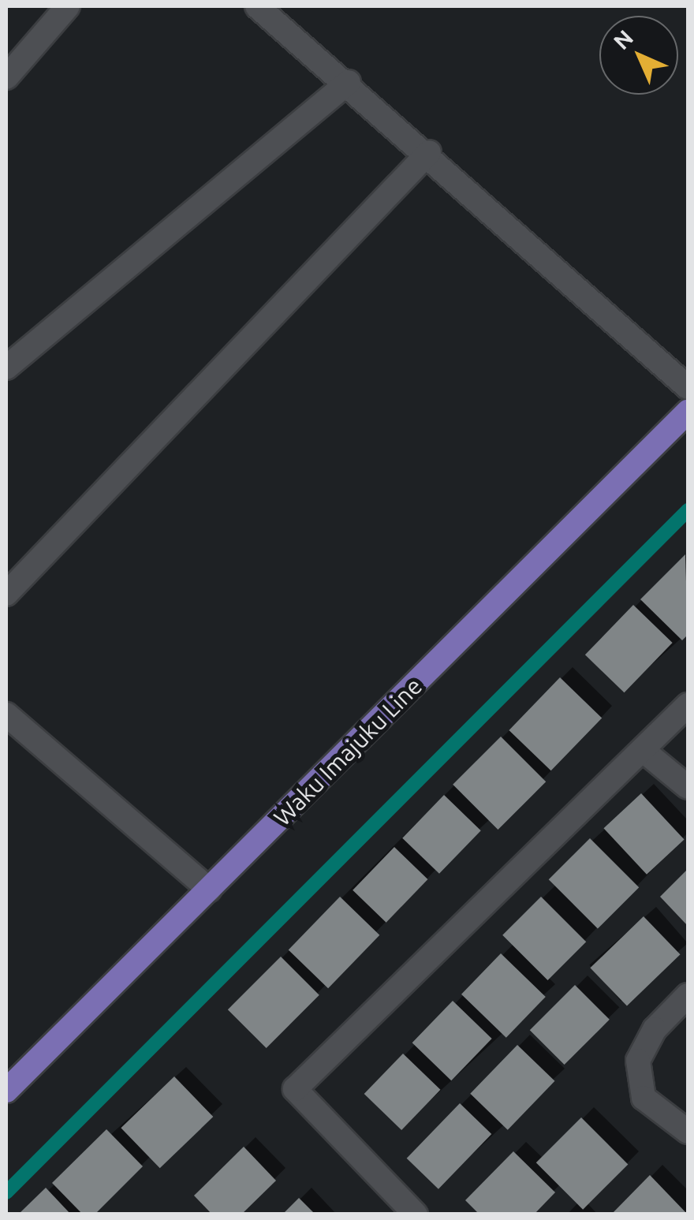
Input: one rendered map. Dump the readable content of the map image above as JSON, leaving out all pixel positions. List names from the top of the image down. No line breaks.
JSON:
{"streets":{"main road":["Waku Imajuku Line"]},"north":"top left"}
